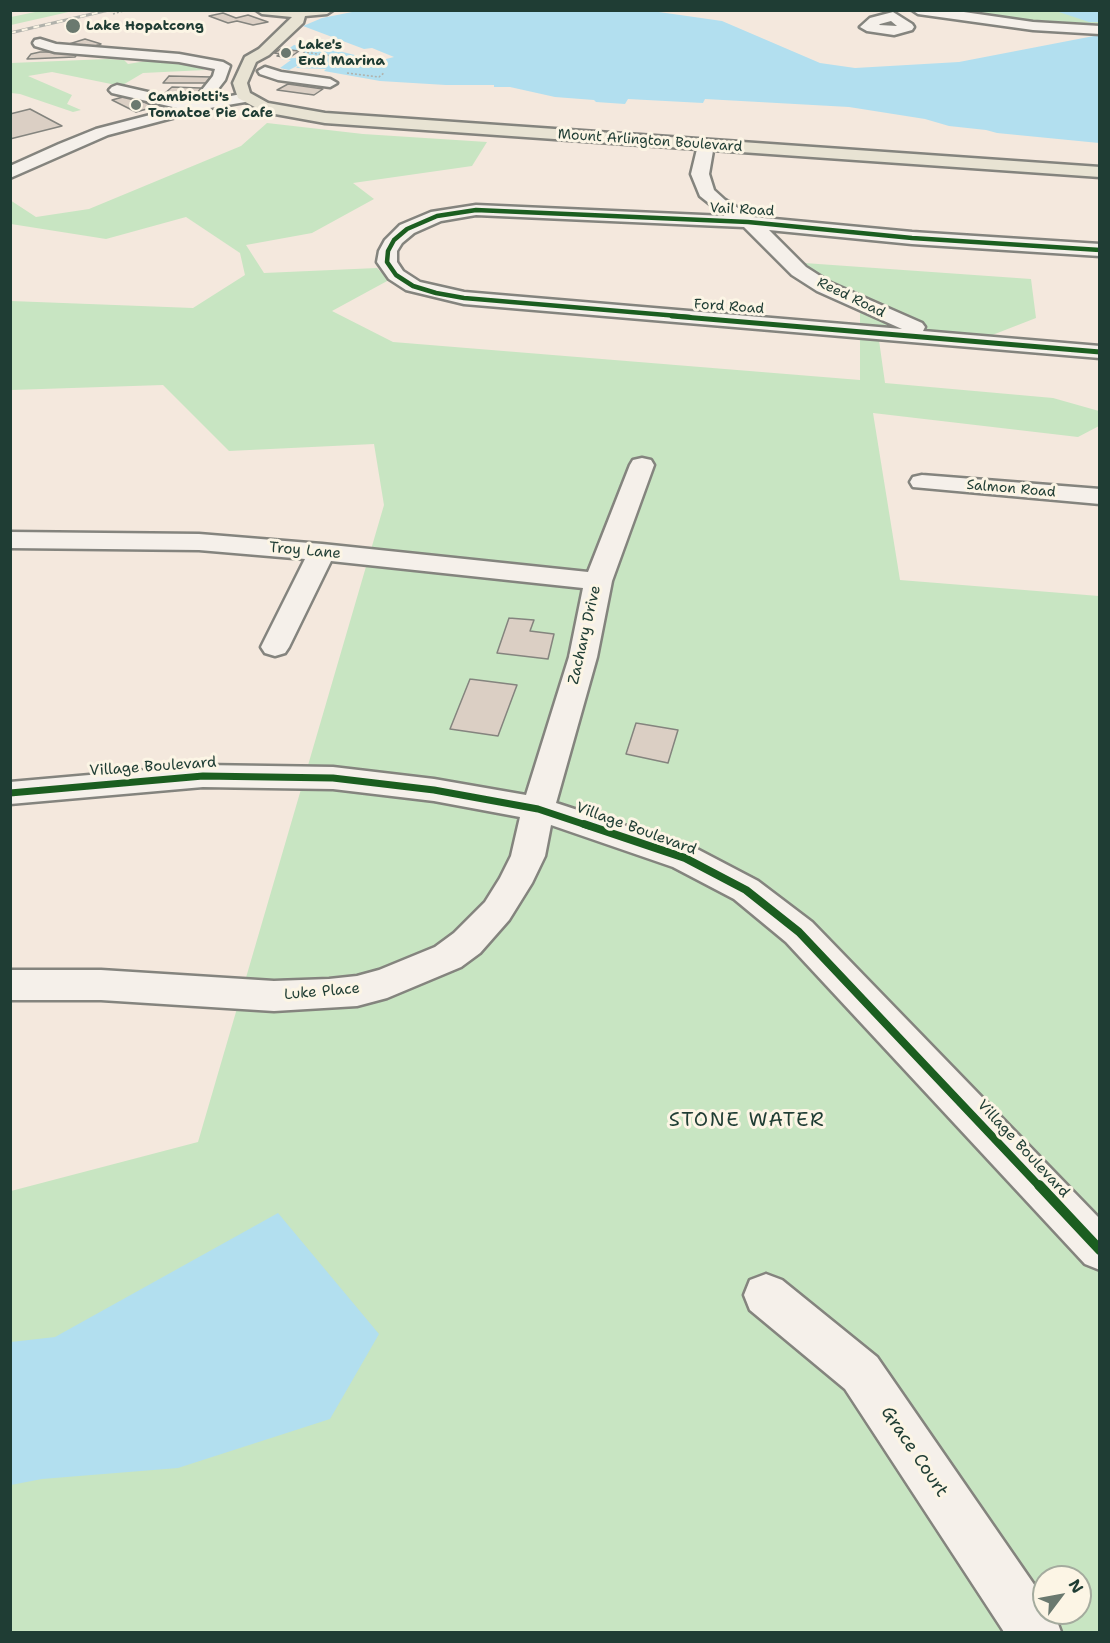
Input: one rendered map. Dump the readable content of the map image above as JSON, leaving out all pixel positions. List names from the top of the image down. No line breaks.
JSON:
{"streets":{"main road":["Mount Arlington Boulevard"],"street":["Vail Road","Reed Road","Ford Road","Salmon Road","Troy Lane","Zachary Drive","Village Boulevard","Luke Place","Grace Court"]},"crossings":[["Mount Arlington Boulevard","Reed Road"],["Vail Road","Reed Road"],["Vail Road","Ford Road"],["Reed Road","Ford Road"],["Troy Lane","Zachary Drive"],["Zachary Drive","Village Boulevard"],["Zachary Drive","Luke Place"],["Village Boulevard","Luke Place"]],"districts":["STONE WATER"],"places":["Lake Hopatcong","Lake's End Marina","Cambiotti's Tomatoe Pie Cafe"],"north":"top right"}
